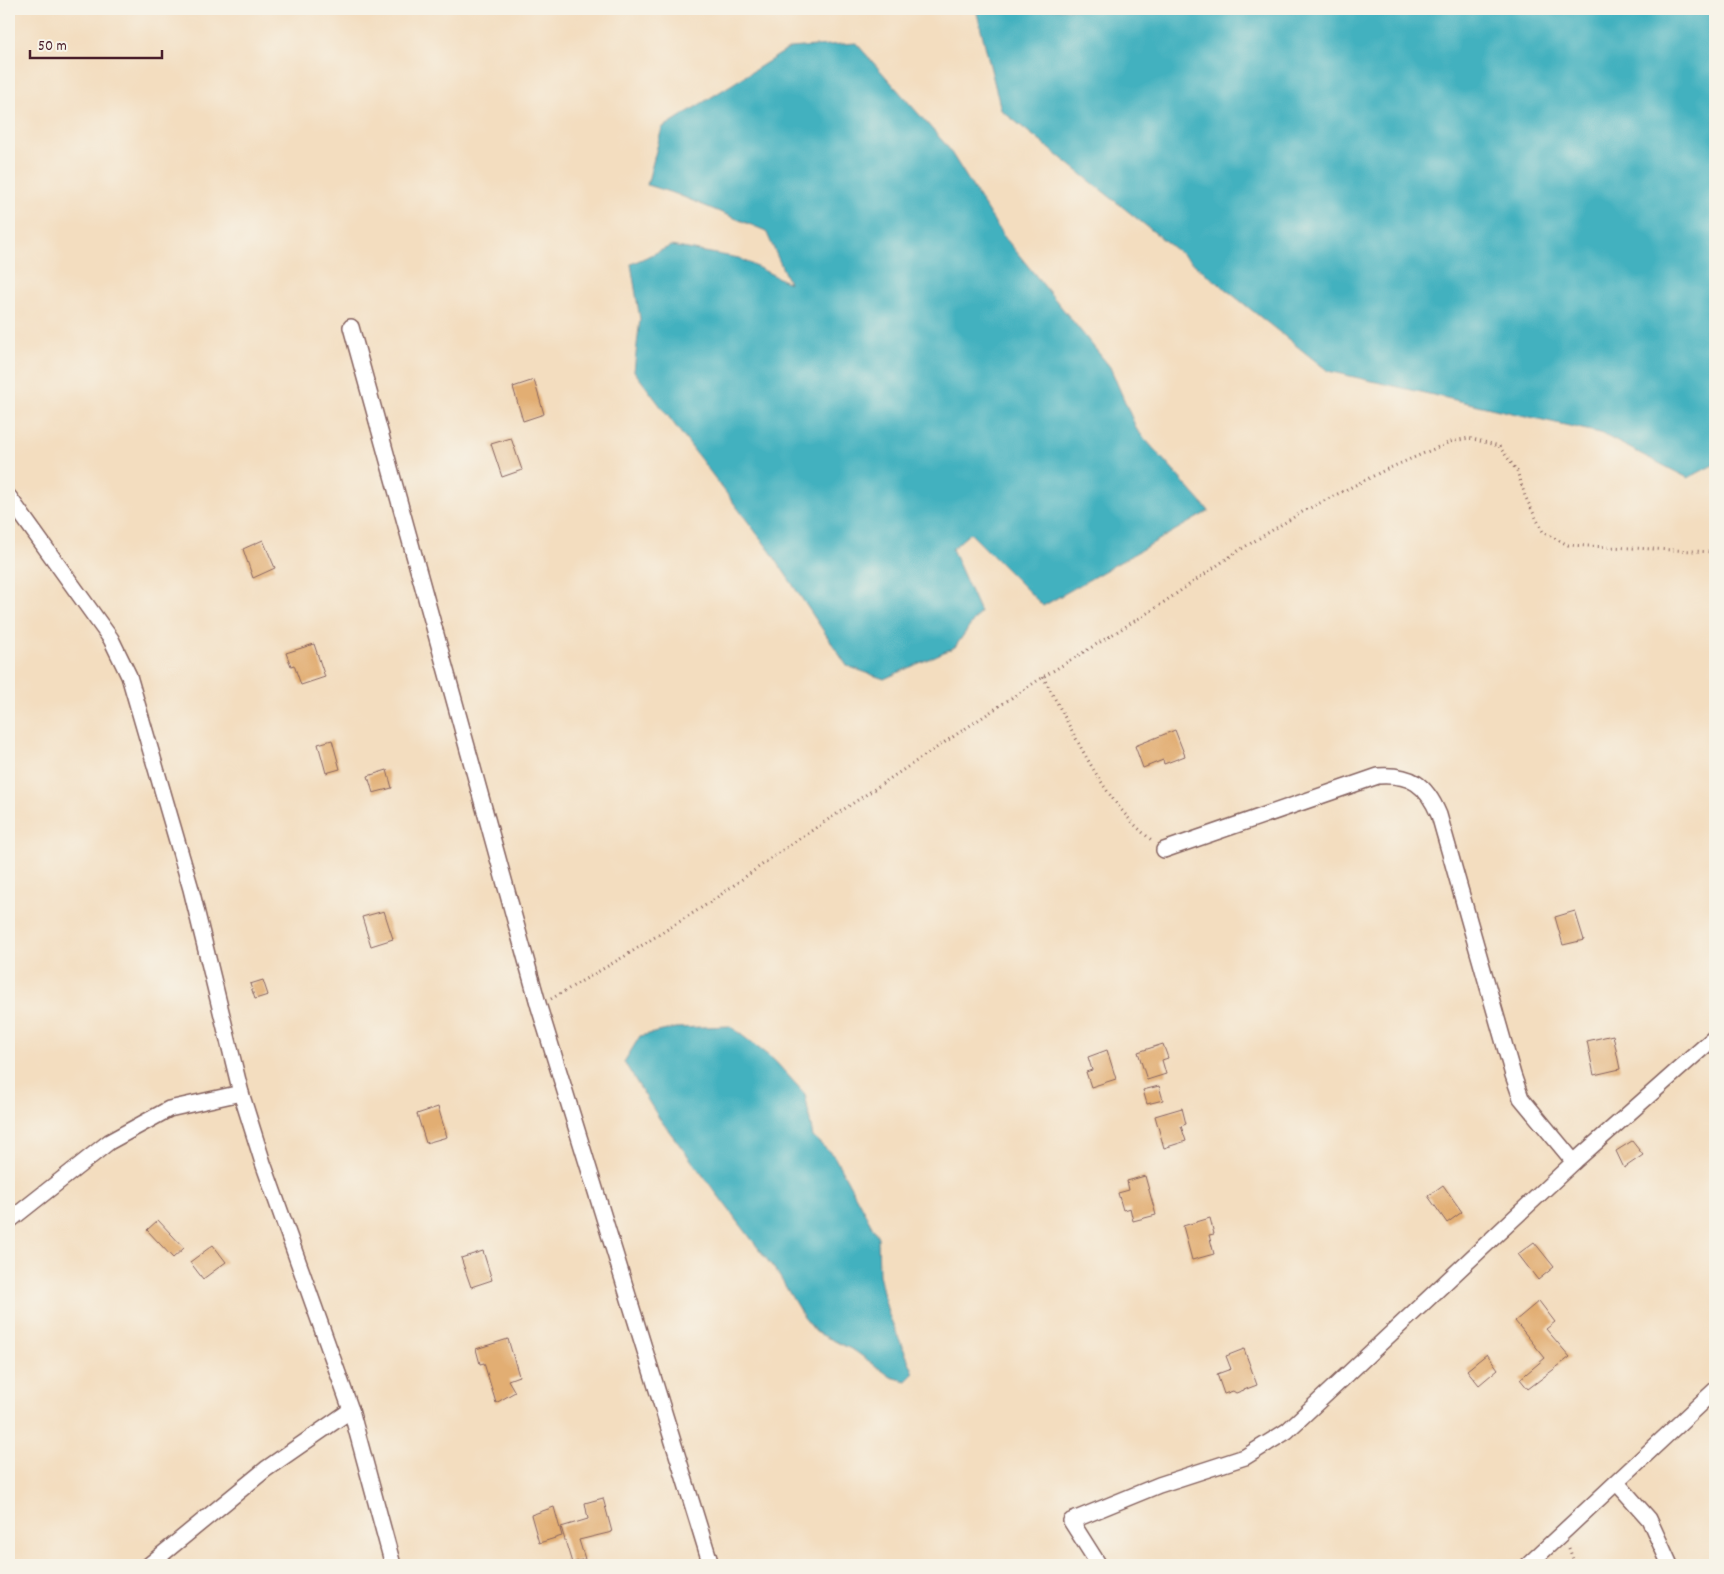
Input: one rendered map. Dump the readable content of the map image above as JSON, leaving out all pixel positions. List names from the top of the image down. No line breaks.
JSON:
{"scale_bar":"50 m"}
